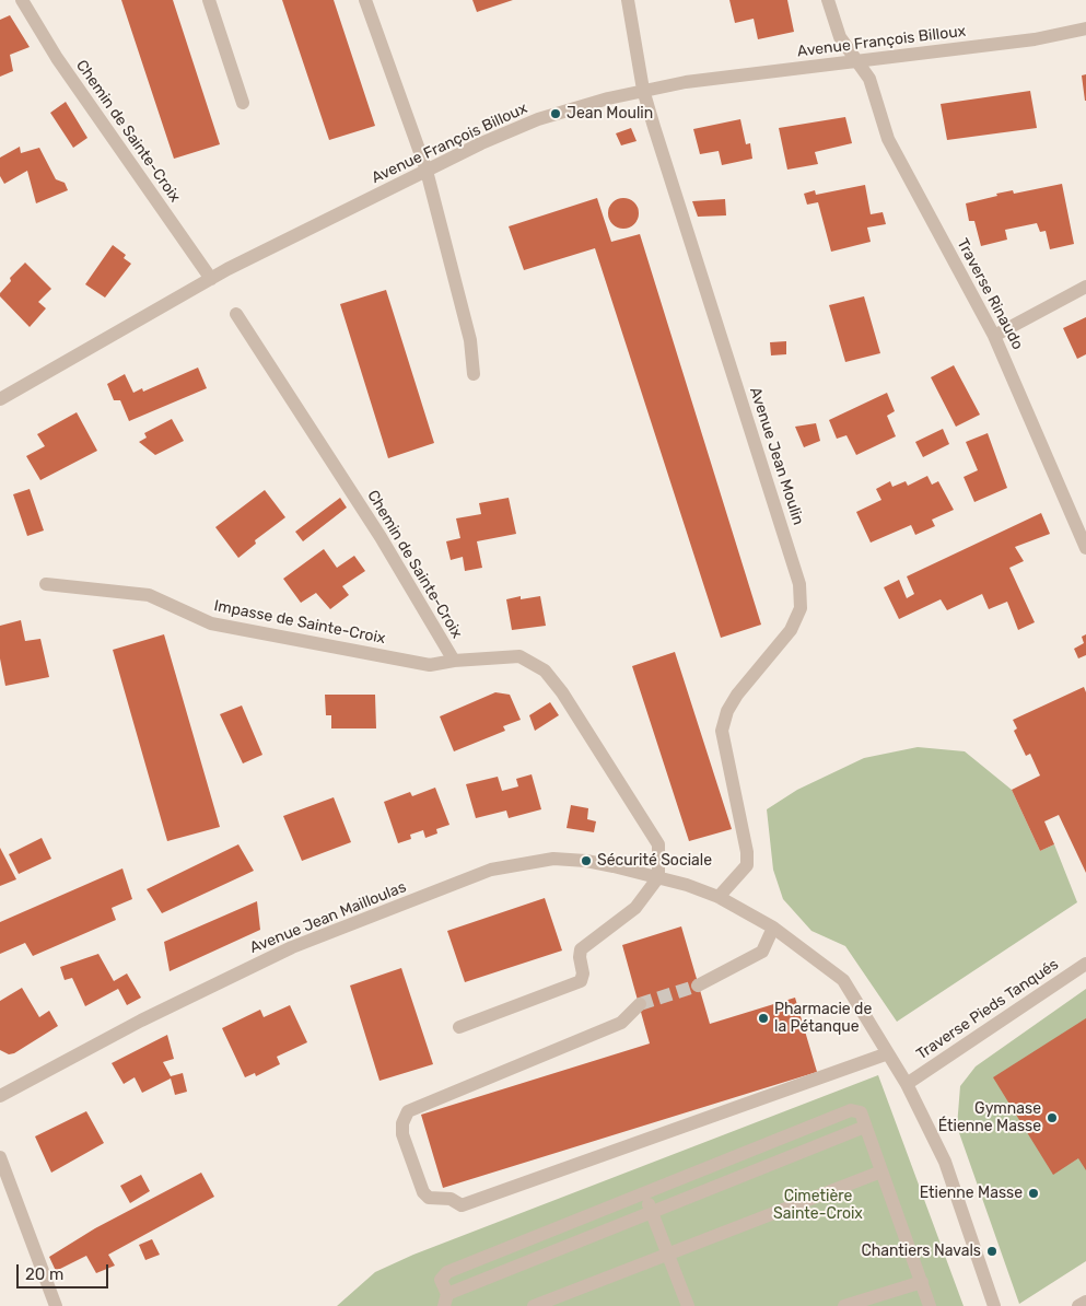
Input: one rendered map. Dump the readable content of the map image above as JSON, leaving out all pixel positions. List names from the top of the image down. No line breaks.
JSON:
{"streets":{"street":["Avenue François Billoux","Chemin de Sainte-Croix","Traverse Rinaudo","Avenue Jean Moulin","Impasse de Sainte-Croix","Avenue Jean Mailloulas","Traverse Pieds Tanqués"]},"crossings":[["Avenue François Billoux","Chemin de Sainte-Croix"],["Avenue François Billoux","Traverse Rinaudo"],["Avenue François Billoux","Avenue Jean Moulin"],["Chemin de Sainte-Croix","Impasse de Sainte-Croix"],["Chemin de Sainte-Croix","Avenue Jean Mailloulas"],["Avenue Jean Moulin","Avenue Jean Mailloulas"],["Avenue Jean Mailloulas","Traverse Pieds Tanqués"]],"parks":["Cimetière Sainte-Croix"],"places":["Jean Moulin","Sécurité Sociale","Pharmacie de la Pétanque","Gymnase Étienne Masse","Etienne Masse","Chantiers Navals"],"scale_bar":"20 m"}
